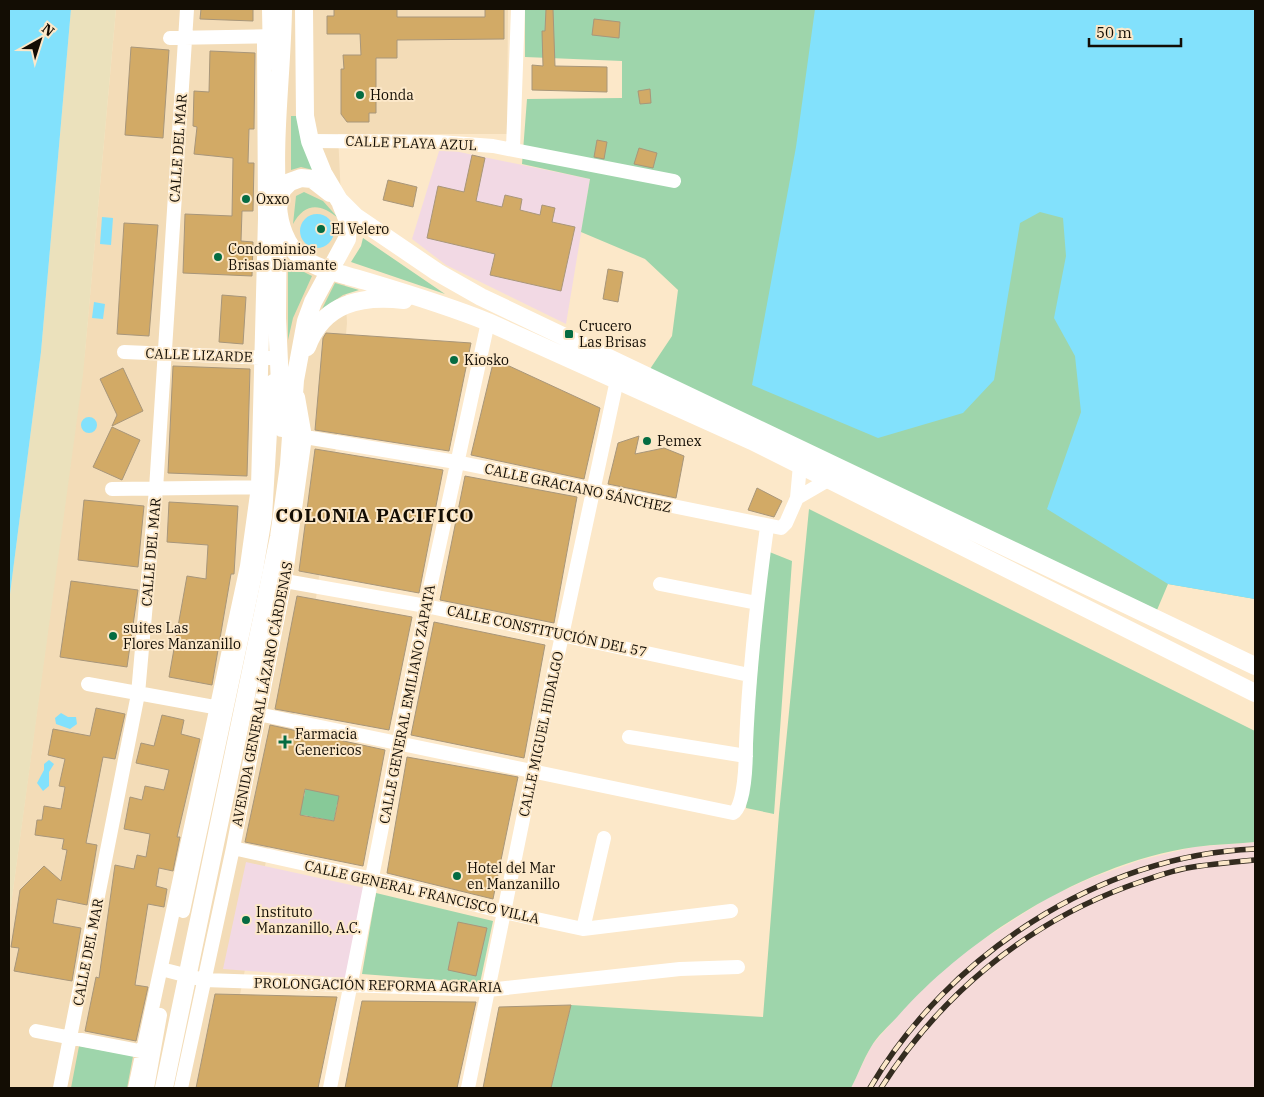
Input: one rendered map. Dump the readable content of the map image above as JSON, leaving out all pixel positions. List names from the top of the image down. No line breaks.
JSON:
{"streets":{"main road":["AVENIDA GENERAL LÁZARO CÁRDENAS"],"street":["CALLE PLAYA AZUL","CALLE DEL MAR","CALLE LIZARDE","CALLE GRACIANO SÁNCHEZ","CALLE CONSTITUCIÓN DEL 57","CALLE GENERAL EMILIANO ZAPATA","CALLE MIGUEL HIDALGO","CALLE GENERAL FRANCISCO VILLA","PROLONGACIÓN REFORMA AGRARIA"]},"crossings":[["CALLE DEL MAR","CALLE LIZARDE"],["CALLE LIZARDE","AVENIDA GENERAL LÁZARO CÁRDENAS"],["CALLE GRACIANO SÁNCHEZ","AVENIDA GENERAL LÁZARO CÁRDENAS"],["CALLE GRACIANO SÁNCHEZ","CALLE GENERAL EMILIANO ZAPATA"],["CALLE GRACIANO SÁNCHEZ","CALLE MIGUEL HIDALGO"],["CALLE CONSTITUCIÓN DEL 57","AVENIDA GENERAL LÁZARO CÁRDENAS"],["CALLE CONSTITUCIÓN DEL 57","CALLE GENERAL EMILIANO ZAPATA"],["CALLE CONSTITUCIÓN DEL 57","CALLE MIGUEL HIDALGO"],["AVENIDA GENERAL LÁZARO CÁRDENAS","CALLE GENERAL FRANCISCO VILLA"],["AVENIDA GENERAL LÁZARO CÁRDENAS","PROLONGACIÓN REFORMA AGRARIA"],["CALLE GENERAL EMILIANO ZAPATA","CALLE GENERAL FRANCISCO VILLA"],["CALLE GENERAL EMILIANO ZAPATA","PROLONGACIÓN REFORMA AGRARIA"],["CALLE MIGUEL HIDALGO","CALLE GENERAL FRANCISCO VILLA"],["CALLE MIGUEL HIDALGO","PROLONGACIÓN REFORMA AGRARIA"]],"districts":["COLONIA PACIFICO"],"places":{"other":["Honda","Oxxo","El Velero","Condominios Brisas Diamante","Kiosko","Pemex","suites Las Flores Manzanillo","Hotel del Mar en Manzanillo","Instituto Manzanillo, A.C."],"transit":["Crucero Las Brisas"],"health":["Farmacia Genericos"]},"scale_bar":"50 m","north":"top right"}
